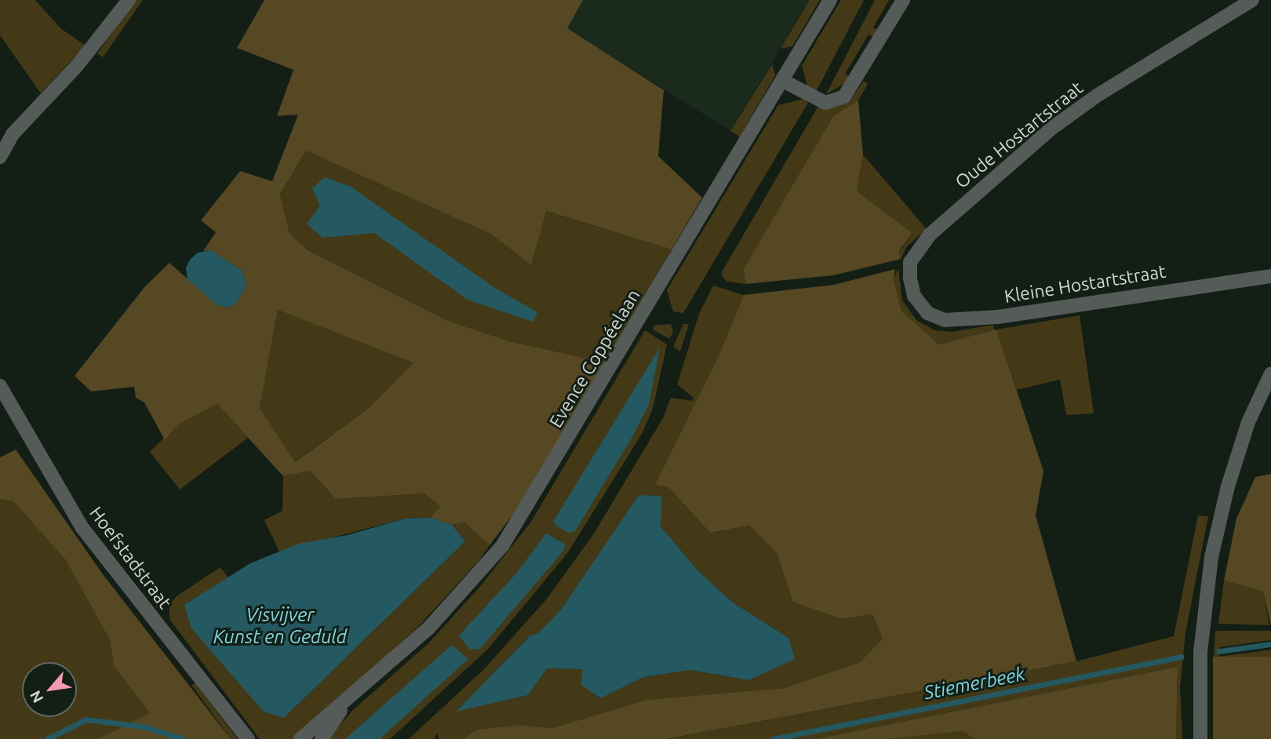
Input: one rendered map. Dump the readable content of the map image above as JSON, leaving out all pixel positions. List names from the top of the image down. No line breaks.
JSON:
{"streets":{"street":["Oude Hostartstraat","Kleine Hostartstraat","Evence Coppéelaan","Hoefstadstraat"]},"crossings":[["Oude Hostartstraat","Kleine Hostartstraat"]],"water":["Visvijver Kunst en Geduld","Stiemerbeek"],"north":"bottom left"}
